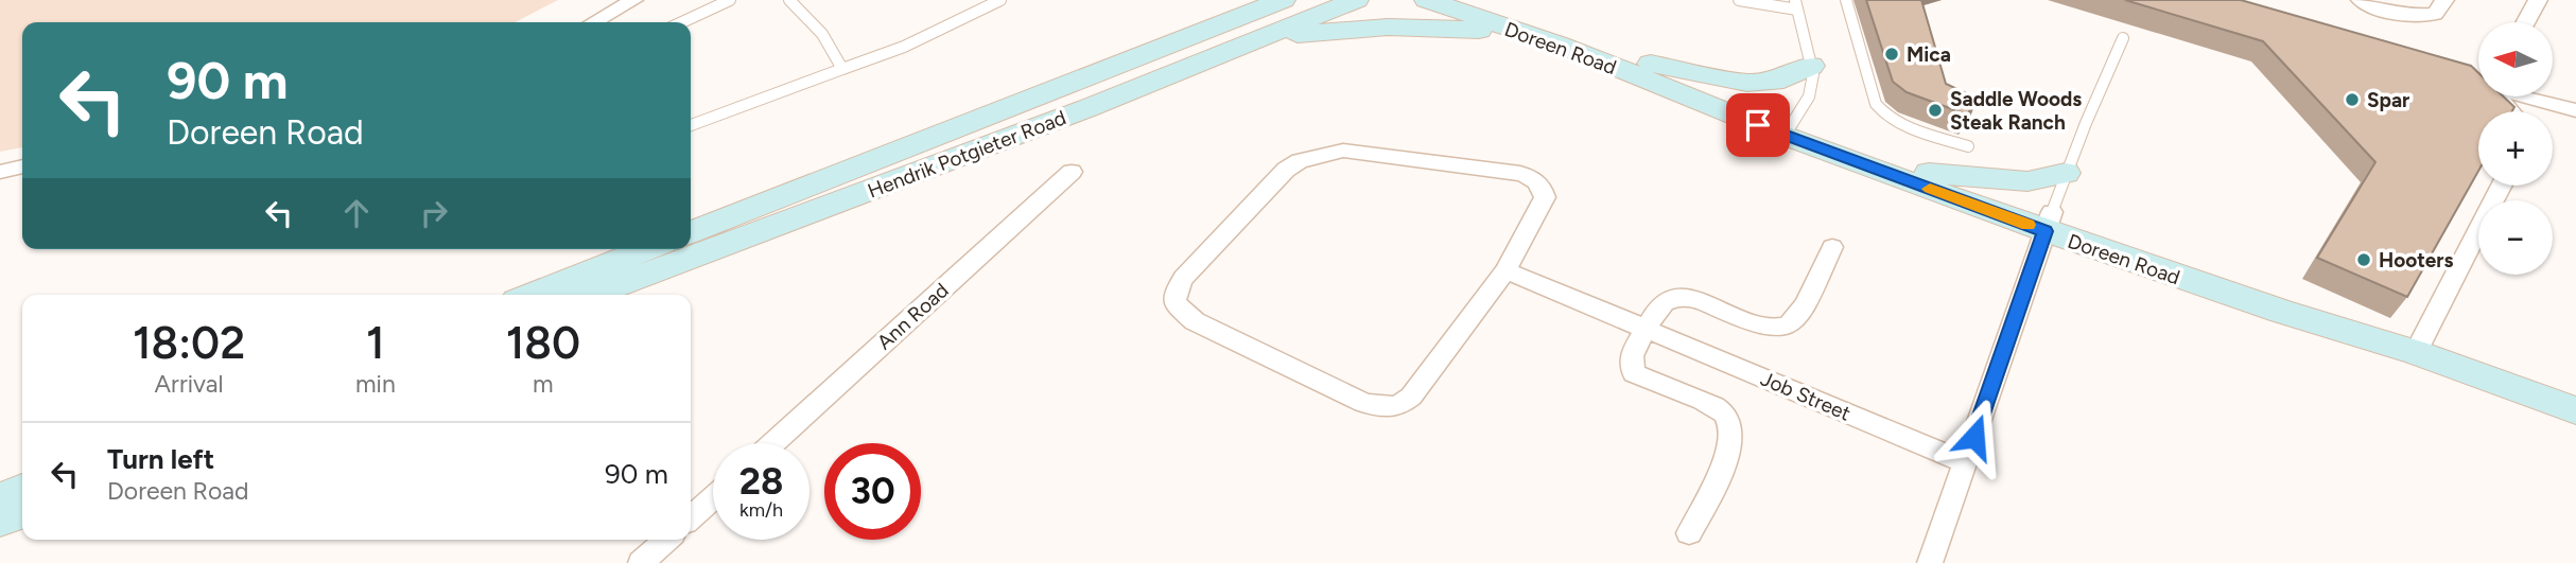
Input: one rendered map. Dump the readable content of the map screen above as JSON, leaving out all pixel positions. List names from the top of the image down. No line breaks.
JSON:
{"streets":{"main road":["Doreen Road","Hendrik Potgieter Road"],"street":["Ann Road","Job Street"]},"places":["Mica","Spar","Saddle Woods Steak Ranch","Hooters"],"north":"left","page":{"map_buttons":["+","−"],"turn":["90 m","Doreen Road"],"eta":["18:02","Arrival","1","min","180","m"],"list":[{"name":"Turn left","note":"Doreen Road","value":"90 m"}],"speed":"28 km/h","limit":"30"}}
